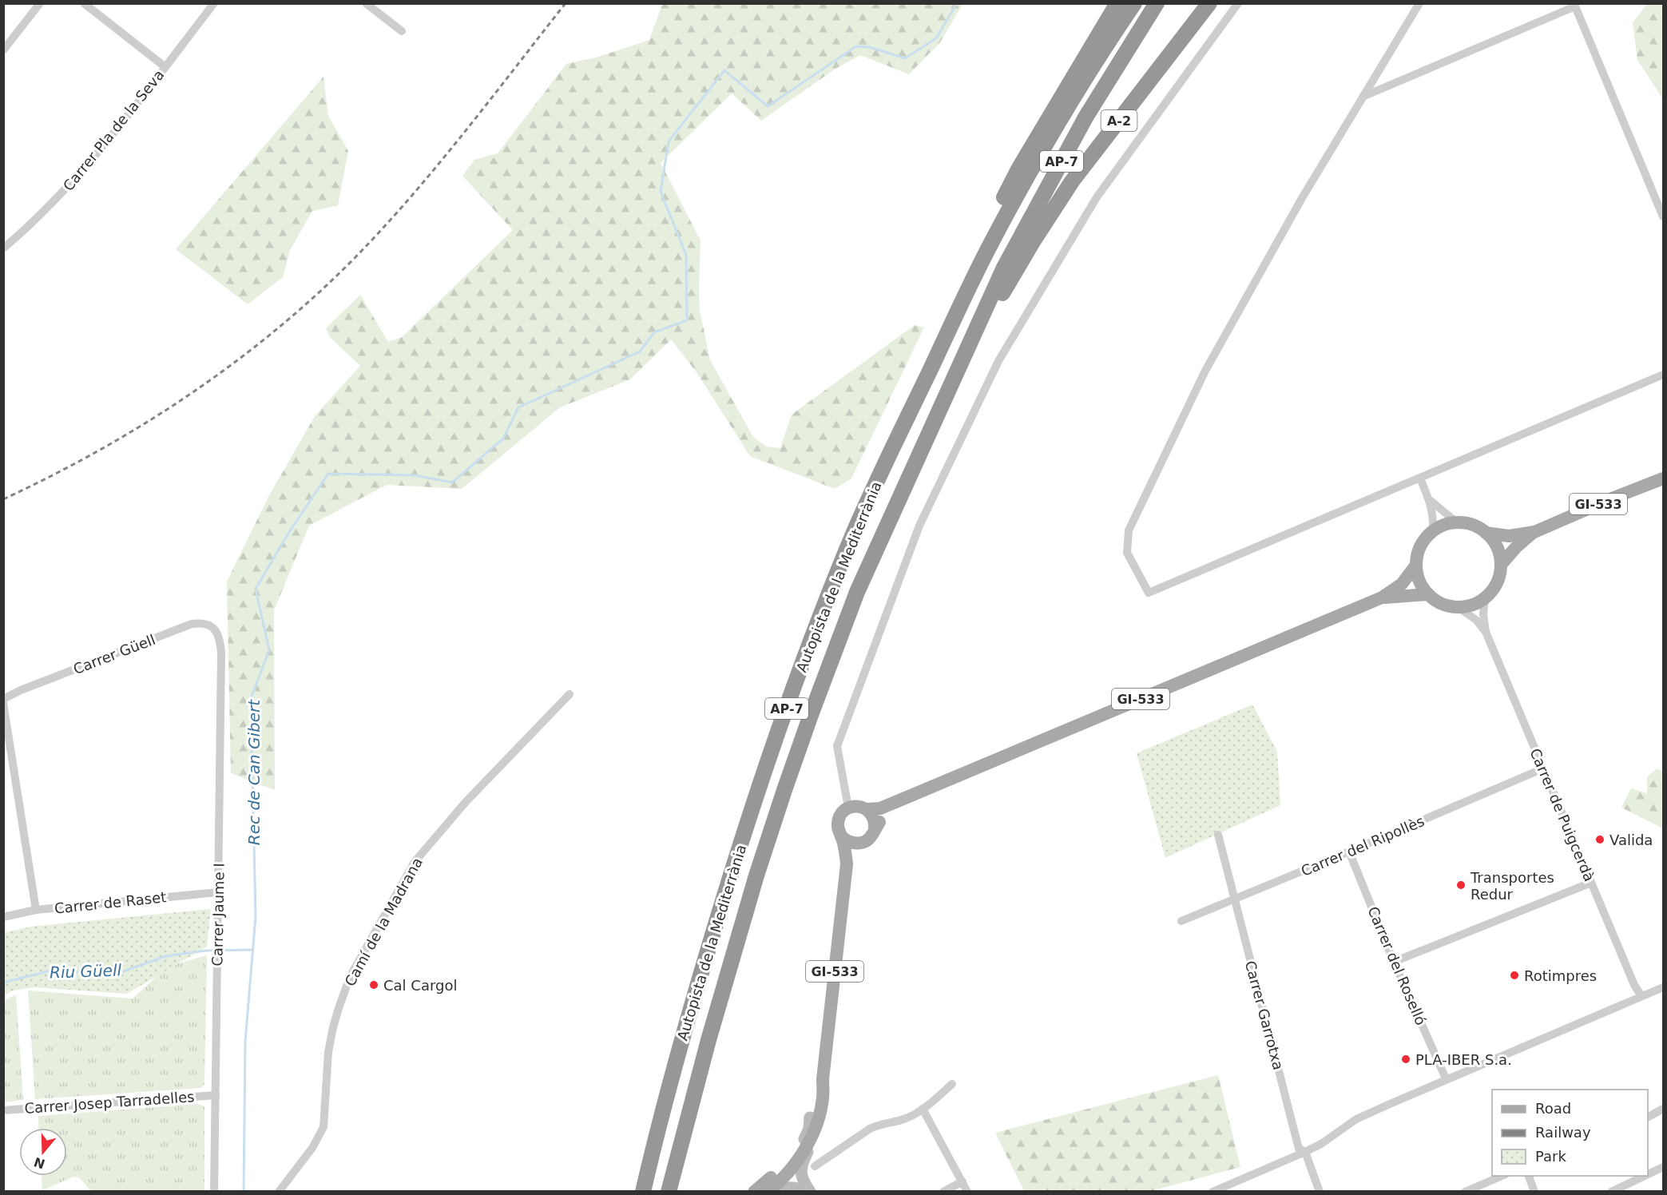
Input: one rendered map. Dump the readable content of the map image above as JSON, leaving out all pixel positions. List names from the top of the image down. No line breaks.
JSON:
{"streets":{"highway":["A-2","AP-7","Autopista de la Mediterrània"],"main road":["GI-533"],"street":["Carrer Pla de la Seva","Carrer Güell","Carrer de Puigcerdà","Carrer del Ripollès","Carrer de Raset","Carrer Jaume I","Camí de la Madrana","Carrer del Roselló","Carrer Garrotxa","Carrer Josep Tarradelles"]},"crossings":[["A-2","Autopista de la Mediterrània"],["GI-533","Carrer de Puigcerdà"],["Carrer Güell","Carrer Jaume I"],["Carrer de Puigcerdà","Carrer del Ripollès"],["Carrer del Ripollès","Carrer del Roselló"],["Carrer del Ripollès","Carrer Garrotxa"],["Carrer de Raset","Carrer Jaume I"],["Carrer Jaume I","Carrer Josep Tarradelles"]],"water":["Rec de Can Gibert","Riu Güell"],"places":["Valida","Transportes Redur","Rotimpres","Cal Cargol","PLA-IBER S.a."],"legend":["Road","Railway","Park"],"north":"bottom"}
